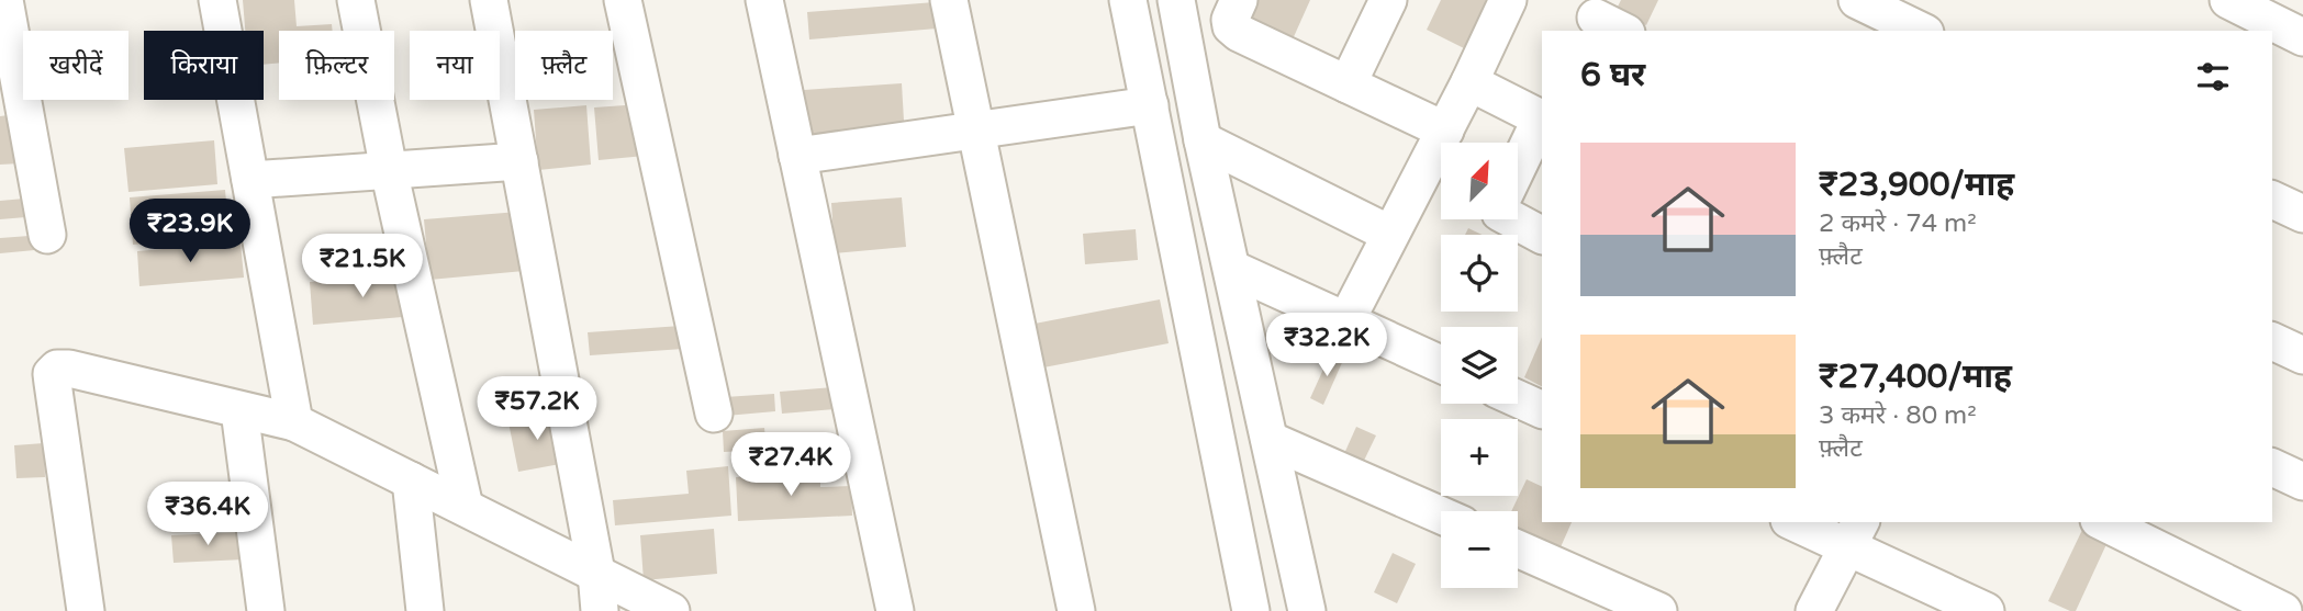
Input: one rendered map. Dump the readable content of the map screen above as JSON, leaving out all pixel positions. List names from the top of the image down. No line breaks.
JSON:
{"north":"top right","page":{"chip":["खरीदें","किराया","फ़िल्टर","नया","फ़्लैट"],"heading":"6 घर","list":[{"name":"₹23,900/माह","note":"2 कमरे · 74 m² · फ़्लैट"},{"name":"₹27,400/माह","note":"3 कमरे · 80 m² · फ़्लैट"}],"map_buttons":["+","−"],"price":["₹23.9K","₹21.5K","₹32.2K","₹57.2K","₹27.4K","₹36.4K"]}}
